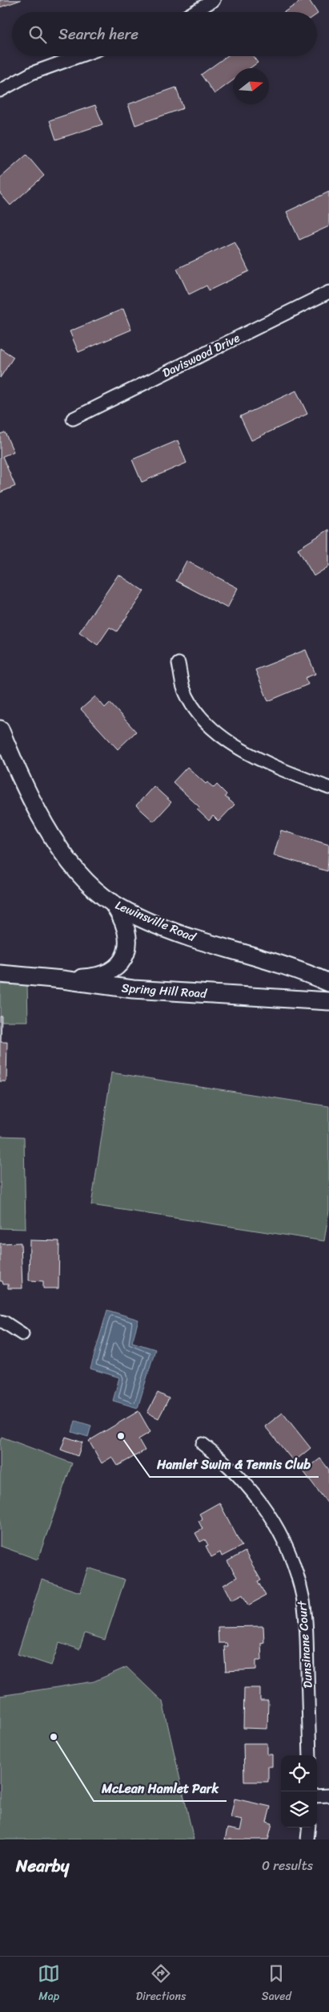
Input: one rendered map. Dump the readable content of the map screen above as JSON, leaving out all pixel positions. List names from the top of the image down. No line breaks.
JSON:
{"streets":{"main road":["Lewinsville Road","Spring Hill Road"],"street":["Daviswood Drive","Dunsinane Court"]},"places":["Hamlet Swim & Tennis Club","McLean Hamlet Park"],"north":"right","page":{"search":"Search here","heading":["Nearby","0 results"],"nav":["Map","Directions","Saved"]}}
